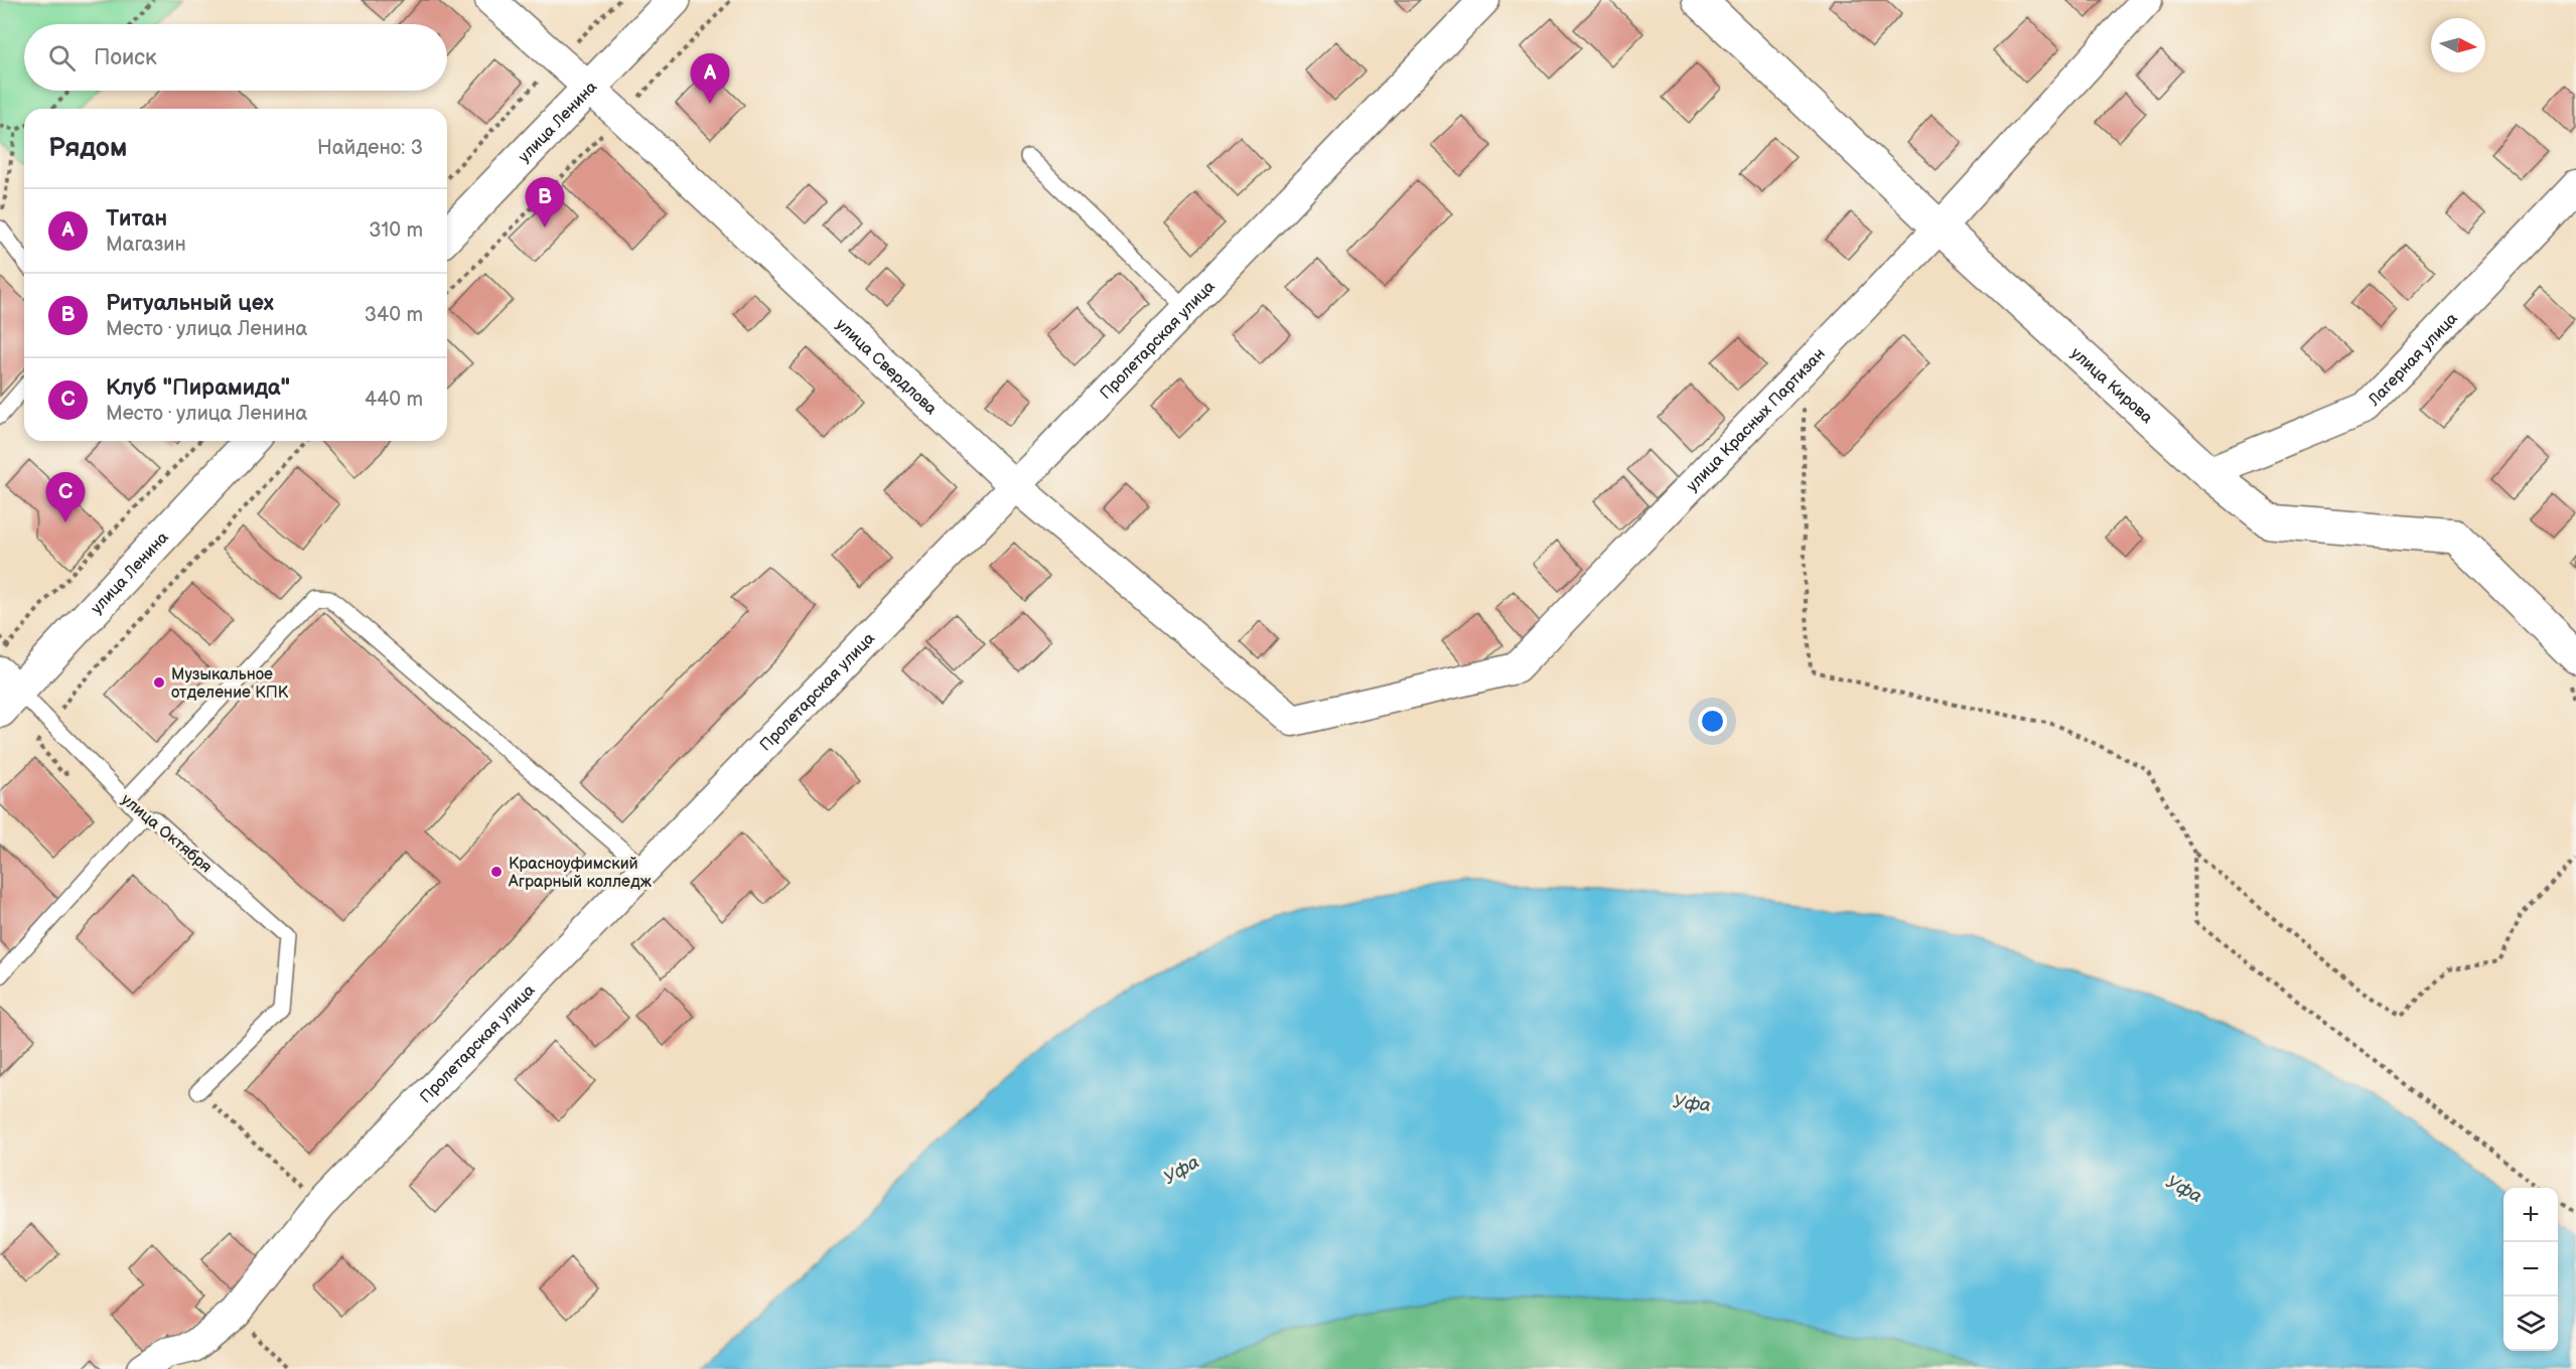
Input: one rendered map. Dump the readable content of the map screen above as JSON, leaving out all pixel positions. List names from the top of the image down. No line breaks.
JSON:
{"streets":{"street":["улица Ленина","Пролетарская улица","Лагерная улица","улица Свердлова","улица Кирова","улица Красных Партизан"],"lane":["улица Октября"]},"crossings":[["улица Ленина","улица Свердлова"],["улица Ленина","улица Октября"],["Пролетарская улица","улица Свердлова"],["Лагерная улица","улица Кирова"],["улица Свердлова","улица Красных Партизан"],["улица Кирова","улица Красных Партизан"]],"water":["Уфа"],"places":["Музыкальное отделение КПК","Красноуфимский Аграрный колледж"],"north":"right","page":{"search":"Поиск","pins":["A","B","C"],"heading":["Рядом","Найдено: 3"],"list":[{"mark":"A","name":"Титан","note":"Магазин","value":"310 m"},{"mark":"B","name":"Ритуальный цех","note":"Место · улица Ленина","value":"340 m"},{"mark":"C","name":"Клуб \"Пирамида\"","note":"Место · улица Ленина","value":"440 m"}],"map_buttons":["+","−"]}}
